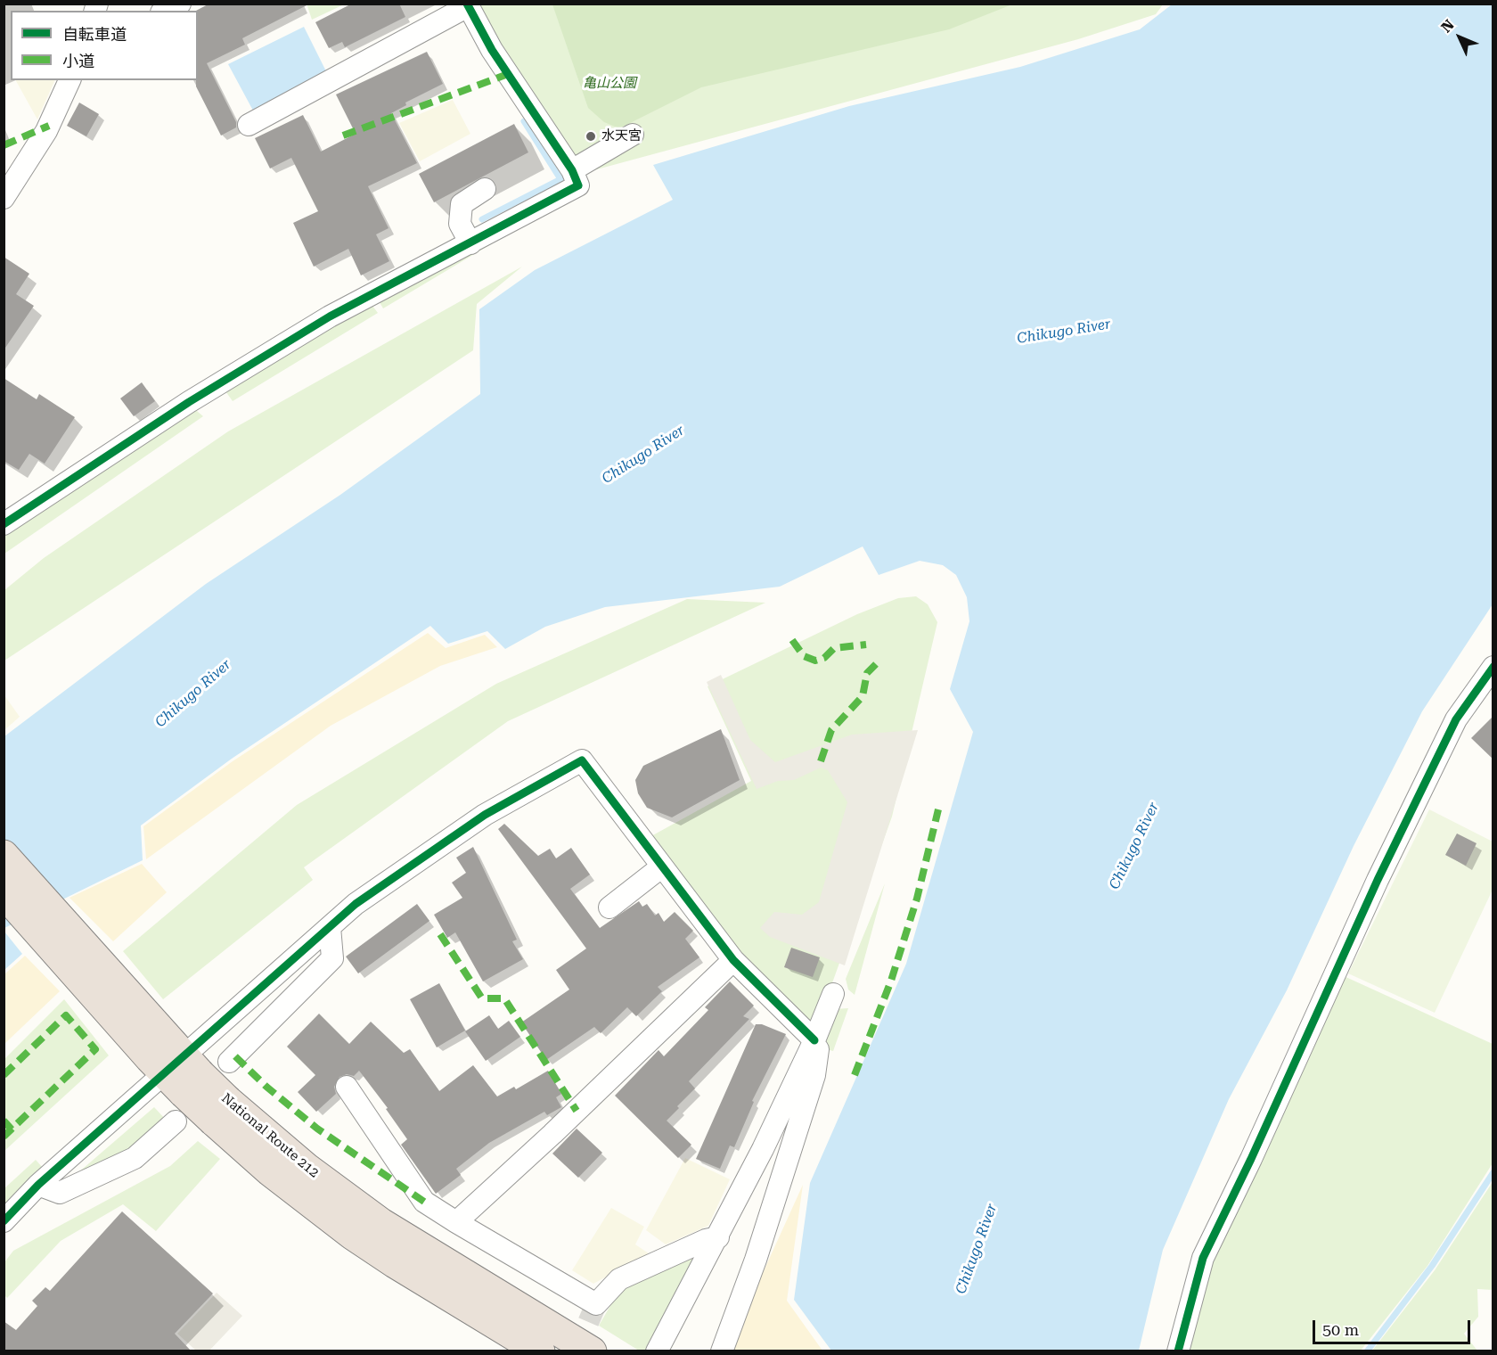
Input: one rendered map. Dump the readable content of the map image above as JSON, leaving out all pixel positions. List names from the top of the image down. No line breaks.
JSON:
{"streets":{"highway":["National Route 212"]},"water":["Chikugo River"],"parks":["亀山公園"],"places":["水天宮"],"legend":["自転車道","小道"],"scale_bar":"50 m","north":"top left"}
